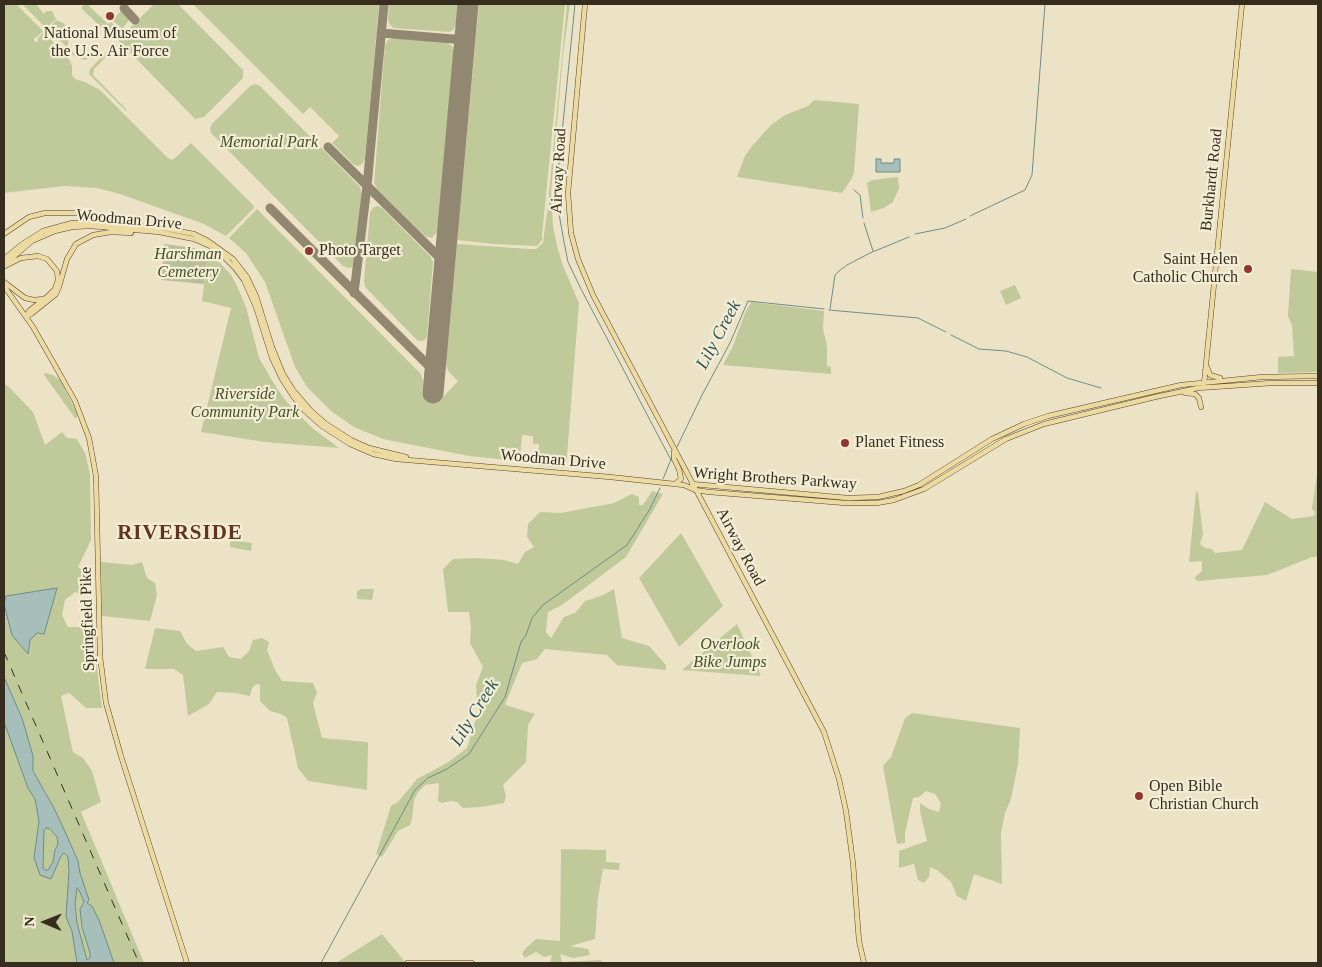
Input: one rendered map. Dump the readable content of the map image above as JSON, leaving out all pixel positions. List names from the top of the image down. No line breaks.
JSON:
{"streets":{"main road":["Airway Road","Burkhardt Road","Woodman Drive","Wright Brothers Parkway","Springfield Pike"]},"crossings":[["Airway Road","Wright Brothers Parkway"],["Burkhardt Road","Wright Brothers Parkway"],["Woodman Drive","Wright Brothers Parkway"]],"districts":["RIVERSIDE"],"water":["Lily Creek"],"parks":["Memorial Park","Harshman Cemetery","Riverside Community Park","Overlook Bike Jumps"],"places":["National Museum of the U.S. Air Force","Photo Target","Saint Helen Catholic Church","Planet Fitness","Open Bible Christian Church"],"north":"left"}
